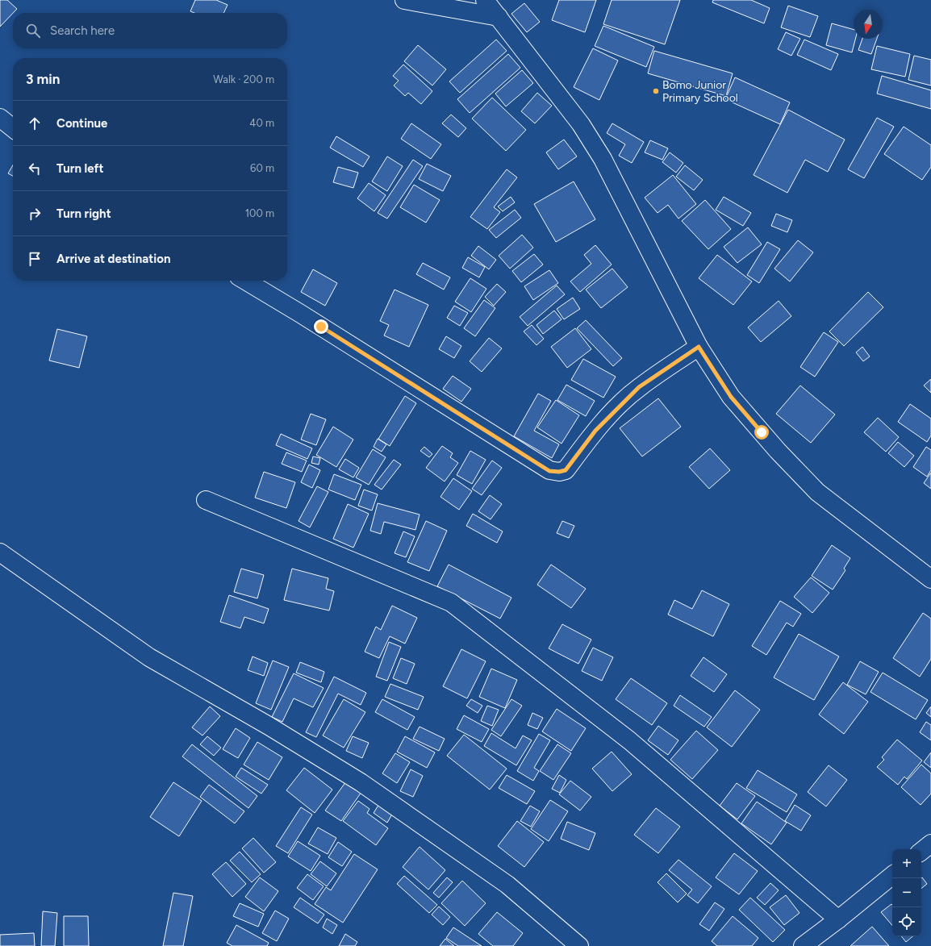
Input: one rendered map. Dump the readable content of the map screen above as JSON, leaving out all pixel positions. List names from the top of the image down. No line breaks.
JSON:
{"places":["Bomo Junior Primary School"],"north":"bottom","page":{"search":"Search here","heading":["3 min","Walk · 200 m"],"list":[["Continue","40 m"],["Turn left","60 m"],["Turn right","100 m"],"Arrive at destination"],"map_buttons":["+","−"]}}
